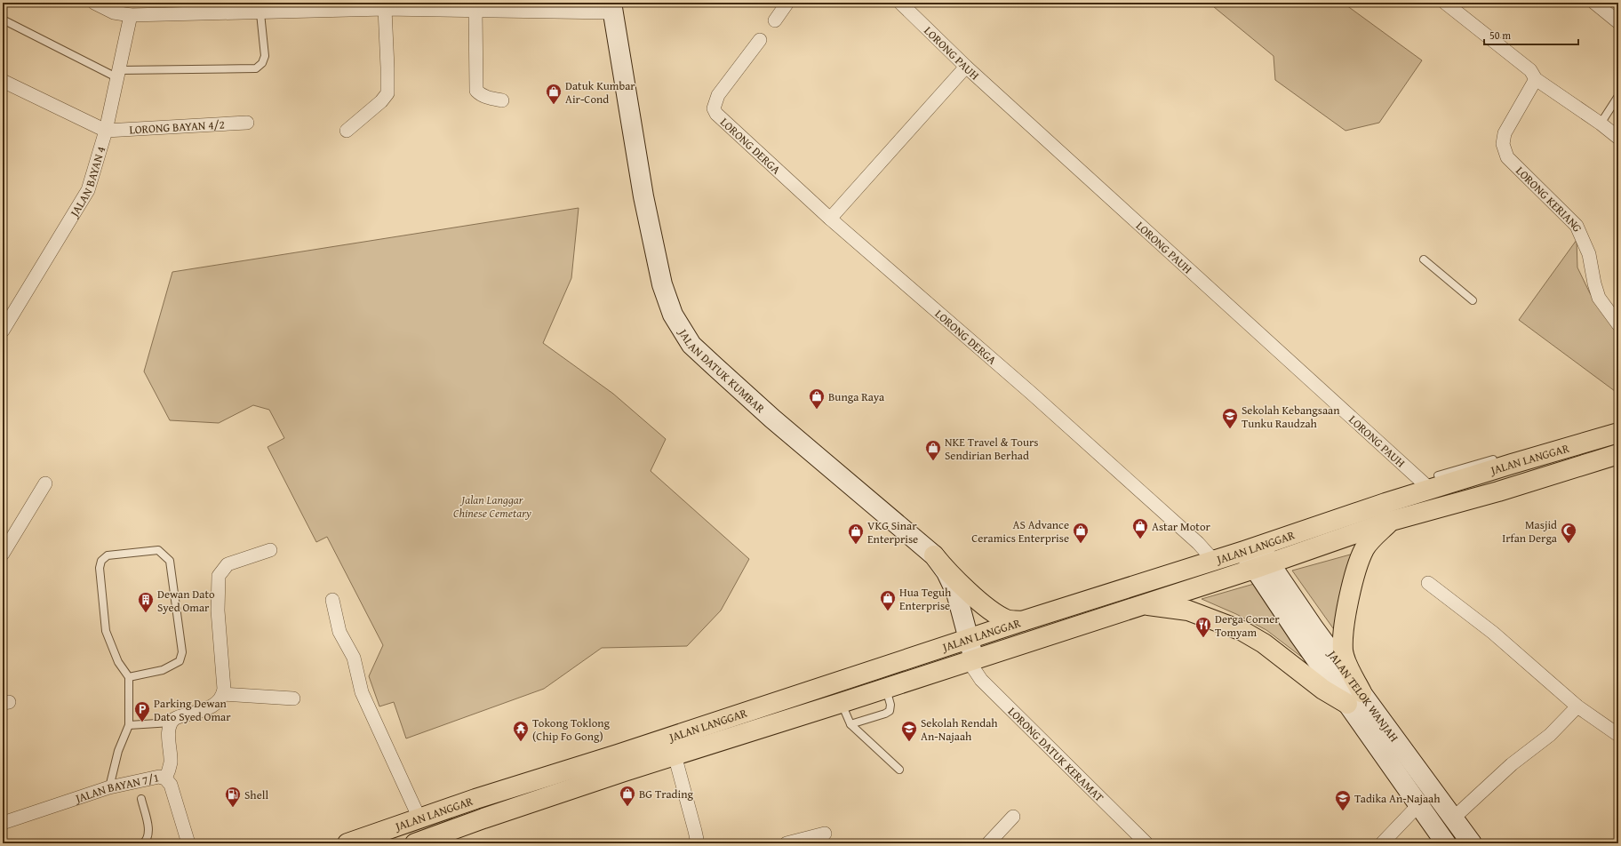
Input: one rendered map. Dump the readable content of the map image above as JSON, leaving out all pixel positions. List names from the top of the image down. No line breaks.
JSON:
{"streets":{"main road":["JALAN DATUK KUMBAR","JALAN LANGGAR","JALAN TELOK WANJAH"],"street":["LORONG PAUH","LORONG BAYAN 4/2","LORONG DERGA","JALAN BAYAN 4","LORONG KERIANG","LORONG DATUK KERAMAT","JALAN BAYAN 7/1"]},"crossings":[["LORONG PAUH","JALAN LANGGAR"],["LORONG BAYAN 4/2","JALAN BAYAN 4"],["LORONG DERGA","JALAN LANGGAR"],["JALAN DATUK KUMBAR","JALAN LANGGAR"],["JALAN DATUK KUMBAR","LORONG DATUK KERAMAT"],["JALAN LANGGAR","JALAN TELOK WANJAH"],["JALAN LANGGAR","LORONG DATUK KERAMAT"]],"parks":["Jalan Langgar Chinese Cemetary"],"places":{"shop":["Datuk Kumbar Air-Cond","Bunga Raya","NKE Travel & Tours Sendirian Berhad","Astar Motor","AS Advance Ceramics Enterprise","VKG Sinar Enterprise","Hua Teguh Enterprise","BG Trading"],"school or university":["Sekolah Kebangsaan Tunku Raudzah","Sekolah Rendah An-Najaah","Tadika An-Najaah"],"mosque":["Masjid Irfan Derga"],"building":["Dewan Dato Syed Omar"],"restaurant":["Derga Corner Tomyam"],"parking":["Parking Dewan Dato Syed Omar"],"temple":["Tokong Toklong (Chip Fo Gong)"],"fuel station":["Shell"]},"scale_bar":"50 m"}
